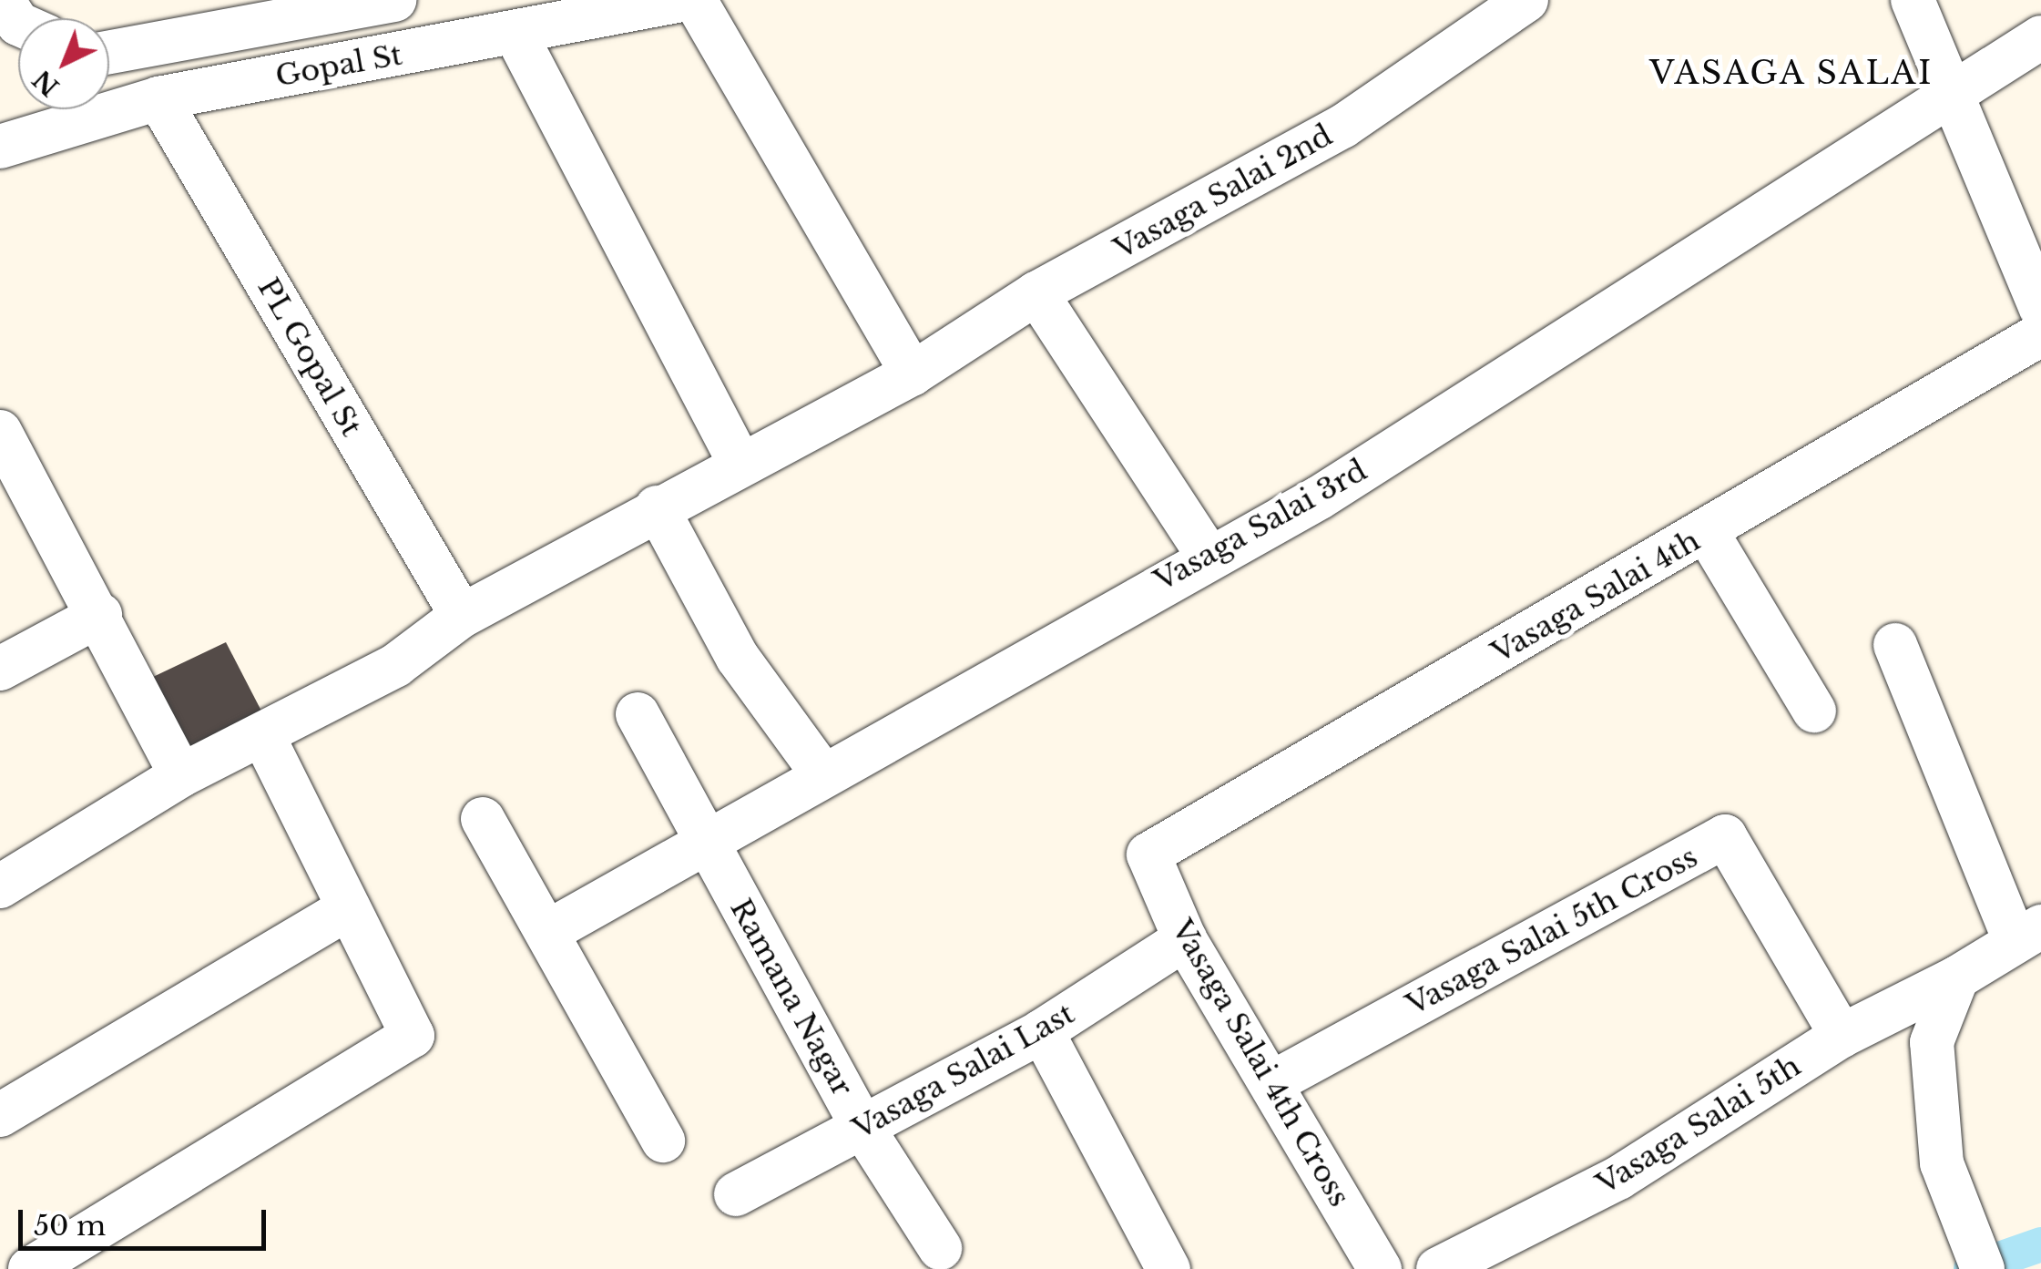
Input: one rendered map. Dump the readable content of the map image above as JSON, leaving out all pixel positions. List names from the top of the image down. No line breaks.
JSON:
{"streets":{"street":["Gopal St","Vasaga Salai 2nd","PL Gopal St","Vasaga Salai 3rd","Vasaga Salai 4th","Vasaga Salai 5th Cross","Ramana Nagar","Vasaga Salai 4th Cross","Vasaga Salai Last","Vasaga Salai 5th"]},"crossings":[["Gopal St","PL Gopal St"],["Vasaga Salai 2nd","PL Gopal St"],["Vasaga Salai 3rd","Ramana Nagar"],["Vasaga Salai 4th","Vasaga Salai 4th Cross"],["Vasaga Salai 5th Cross","Vasaga Salai 4th Cross"],["Vasaga Salai 5th Cross","Vasaga Salai 5th"],["Ramana Nagar","Vasaga Salai Last"],["Vasaga Salai 4th Cross","Vasaga Salai Last"]],"districts":["VASAGA SALAI"],"scale_bar":"50 m","north":"bottom left"}
